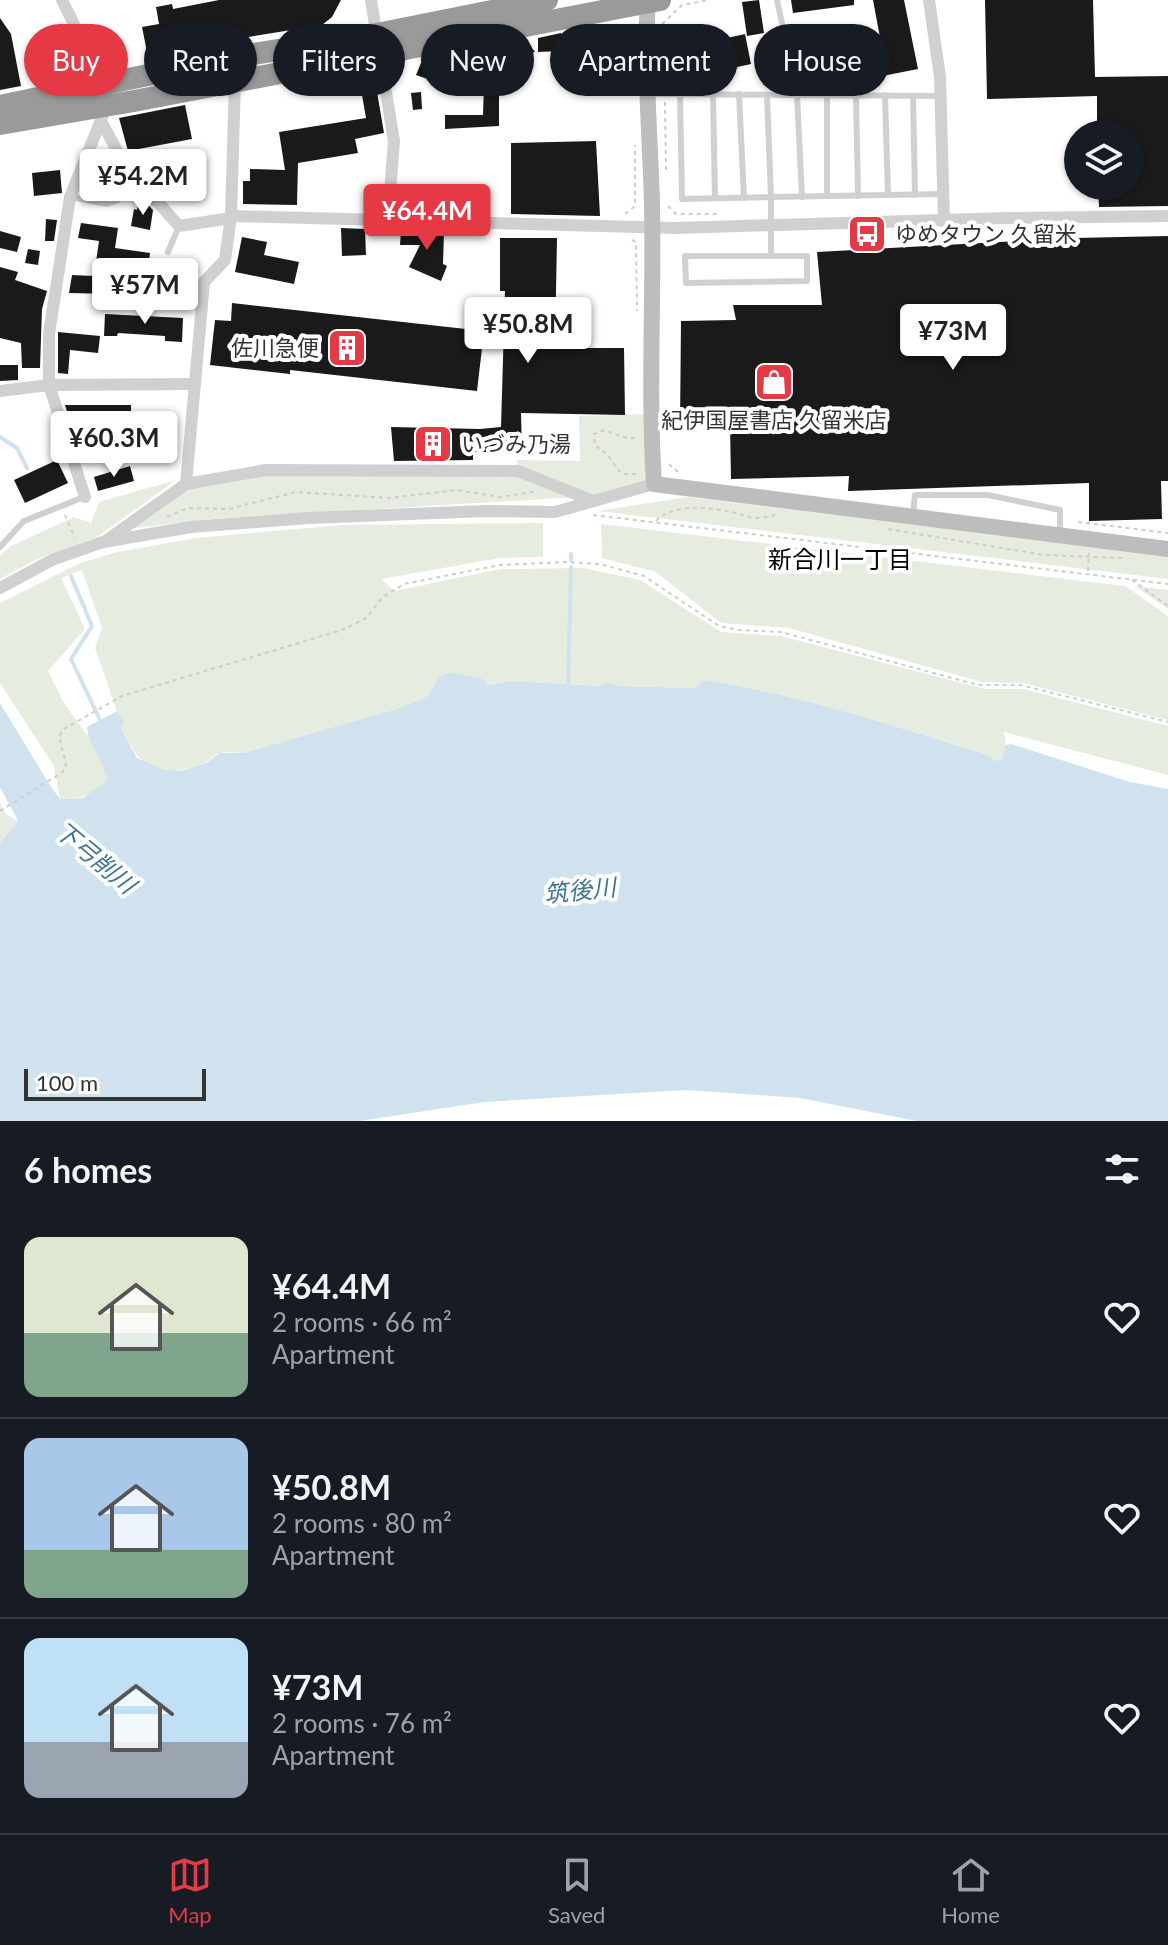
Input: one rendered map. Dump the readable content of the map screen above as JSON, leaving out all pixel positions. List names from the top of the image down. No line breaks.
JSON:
{"districts":["新合川一丁目"],"water":["下弓削川","筑後川"],"places":{"bus stop":["ゆめタウン 久留米"],"building":["佐川急便","いづみ乃湯"],"shop":["紀伊国屋書店 久留米店"]},"scale_bar":"100 m","page":{"chip":["Buy","Rent","Filters","New","Apartment","House"],"price":["¥54.2M","¥64.4M","¥57M","¥50.8M","¥73M","¥60.3M"],"scale":"100 m","heading":"6 homes","list":[{"name":"¥64.4M","note":"2 rooms · 66 m² · Apartment"},{"name":"¥50.8M","note":"2 rooms · 80 m² · Apartment"},{"name":"¥73M","note":"2 rooms · 76 m² · Apartment"}],"tabs":["Map","Saved","Home"]}}
